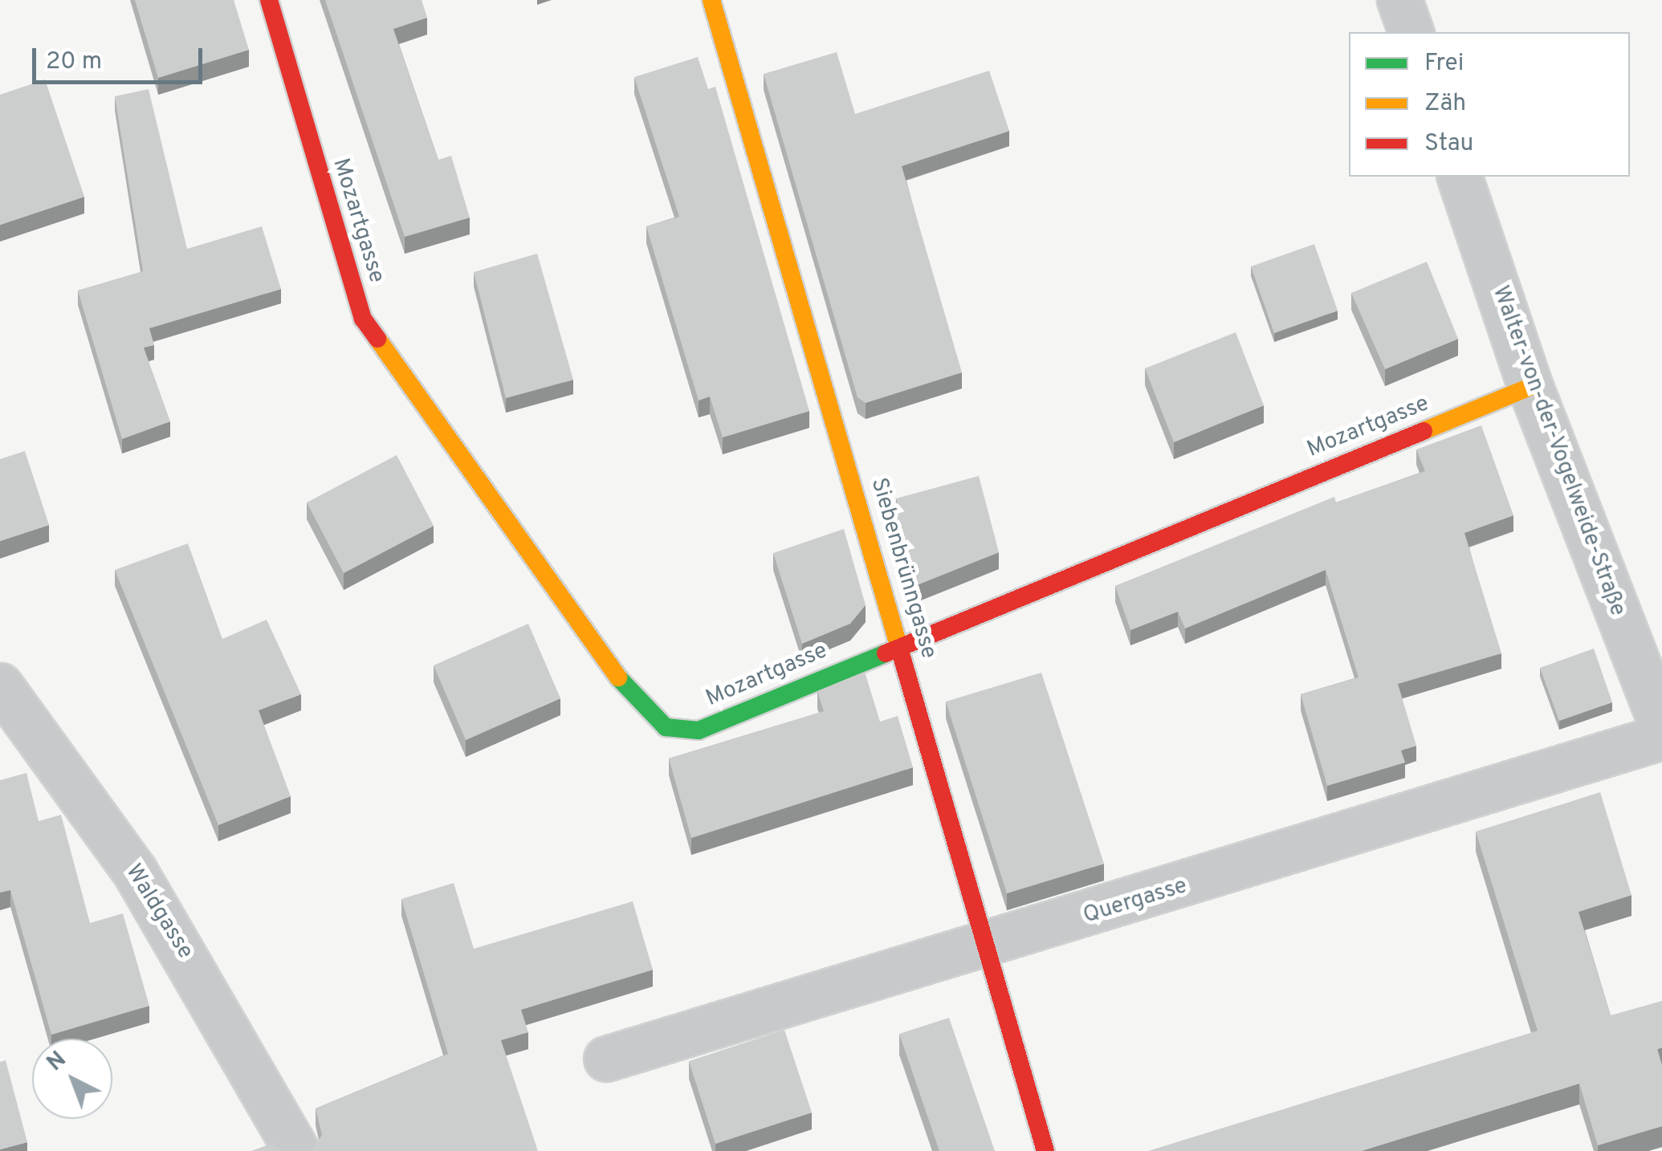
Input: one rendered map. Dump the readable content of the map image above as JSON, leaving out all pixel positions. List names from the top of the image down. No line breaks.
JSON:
{"streets":{"street":["Mozartgasse","Walter-von-der-Vogelweide-Straße","Siebenbrünngasse","Quergasse","Waldgasse"]},"crossings":[["Mozartgasse","Walter-von-der-Vogelweide-Straße"],["Mozartgasse","Siebenbrünngasse"],["Siebenbrünngasse","Quergasse"]],"legend":["Frei","Zäh","Stau"],"scale_bar":"20 m","north":"top left"}
